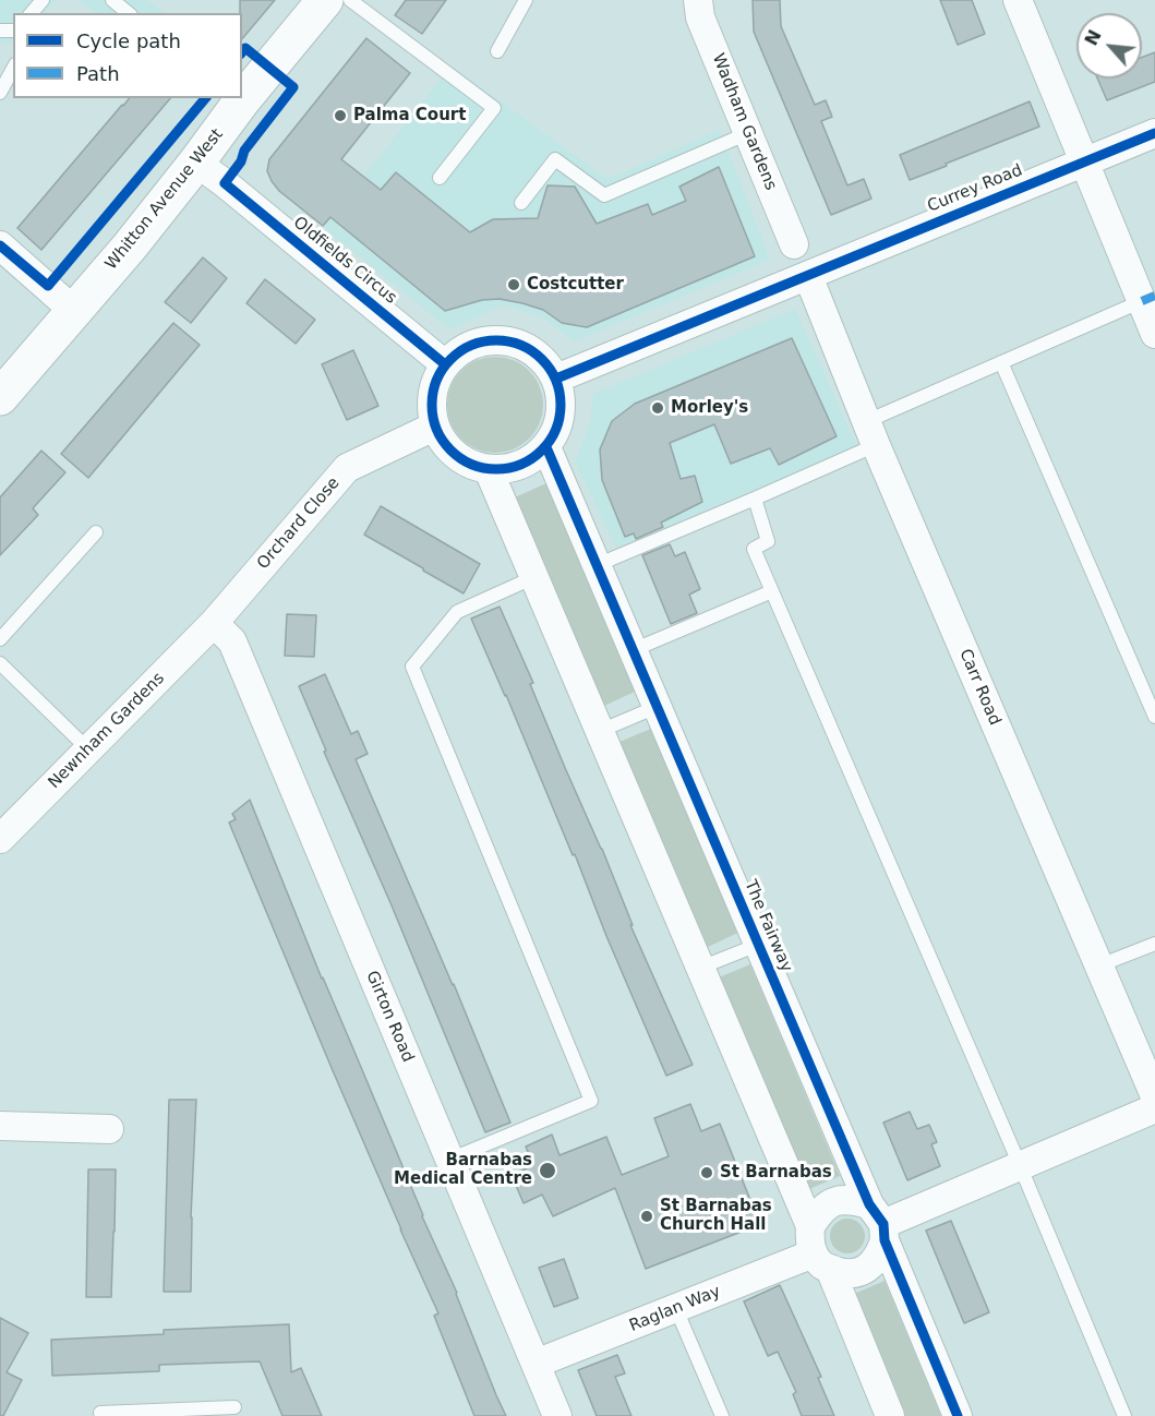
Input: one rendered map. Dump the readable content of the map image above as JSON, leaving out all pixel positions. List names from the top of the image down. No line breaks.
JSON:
{"streets":{"main road":["Whitton Avenue West"],"street":["Wadham Gardens","Currey Road","Oldfields Circus","Orchard Close","Carr Road","Newnham Gardens","The Fairway","Girton Road","Raglan Way"]},"crossings":[["Currey Road","Carr Road"],["Whitton Avenue West","Oldfields Circus"],["Oldfields Circus","Orchard Close"],["Oldfields Circus","The Fairway"],["Orchard Close","Newnham Gardens"],["Orchard Close","The Fairway"],["Orchard Close","Girton Road"],["Newnham Gardens","Girton Road"],["The Fairway","Raglan Way"],["Girton Road","Raglan Way"]],"places":["Palma Court","Costcutter","Morley's","Barnabas Medical Centre","St Barnabas","St Barnabas Church Hall"],"legend":["Cycle path","Path"],"north":"top left"}
